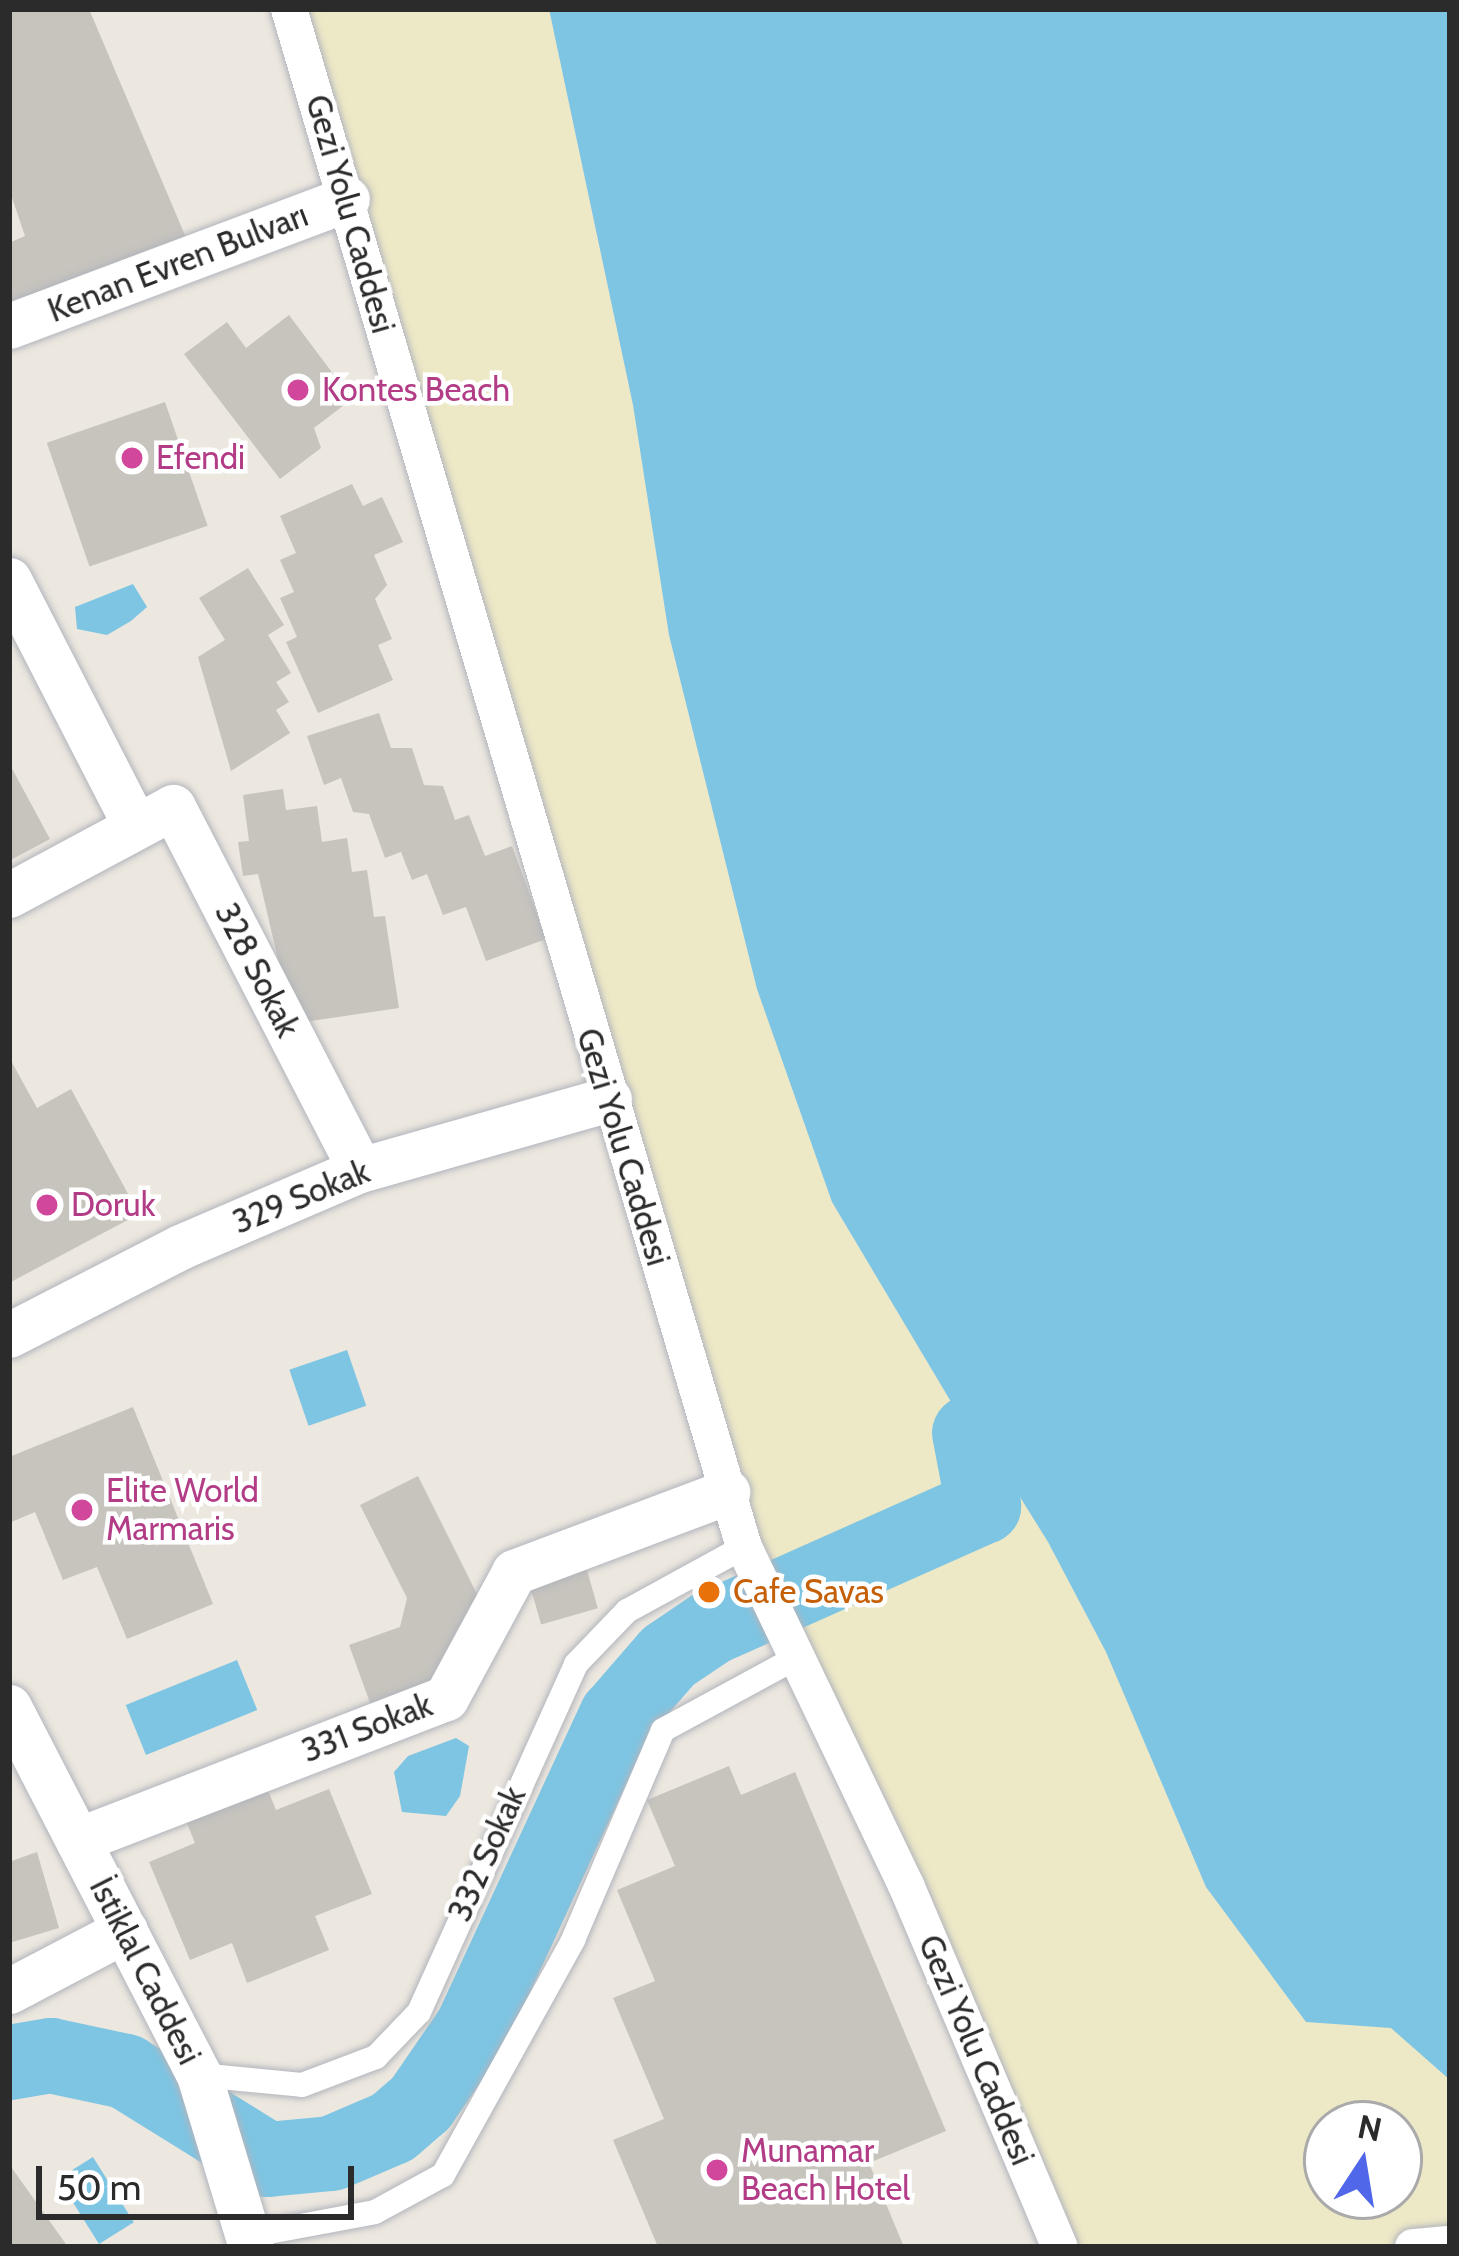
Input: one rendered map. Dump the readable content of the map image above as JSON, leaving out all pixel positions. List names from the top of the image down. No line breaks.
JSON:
{"streets":{"street":["Gezi Yolu Caddesi","Kenan Evren Bulvarı","328 Sokak","329 Sokak","331 Sokak","İstiklal Caddesi"],"lane":["332 Sokak"]},"crossings":[["Gezi Yolu Caddesi","Kenan Evren Bulvarı"],["Gezi Yolu Caddesi","329 Sokak"],["Gezi Yolu Caddesi","331 Sokak"],["Gezi Yolu Caddesi","332 Sokak"],["328 Sokak","329 Sokak"],["331 Sokak","İstiklal Caddesi"],["332 Sokak","İstiklal Caddesi"]],"places":["Kontes Beach","Efendi","Doruk","Elite World Marmaris","Cafe Savas","Munamar Beach Hotel"],"scale_bar":"50 m","north":"top"}
